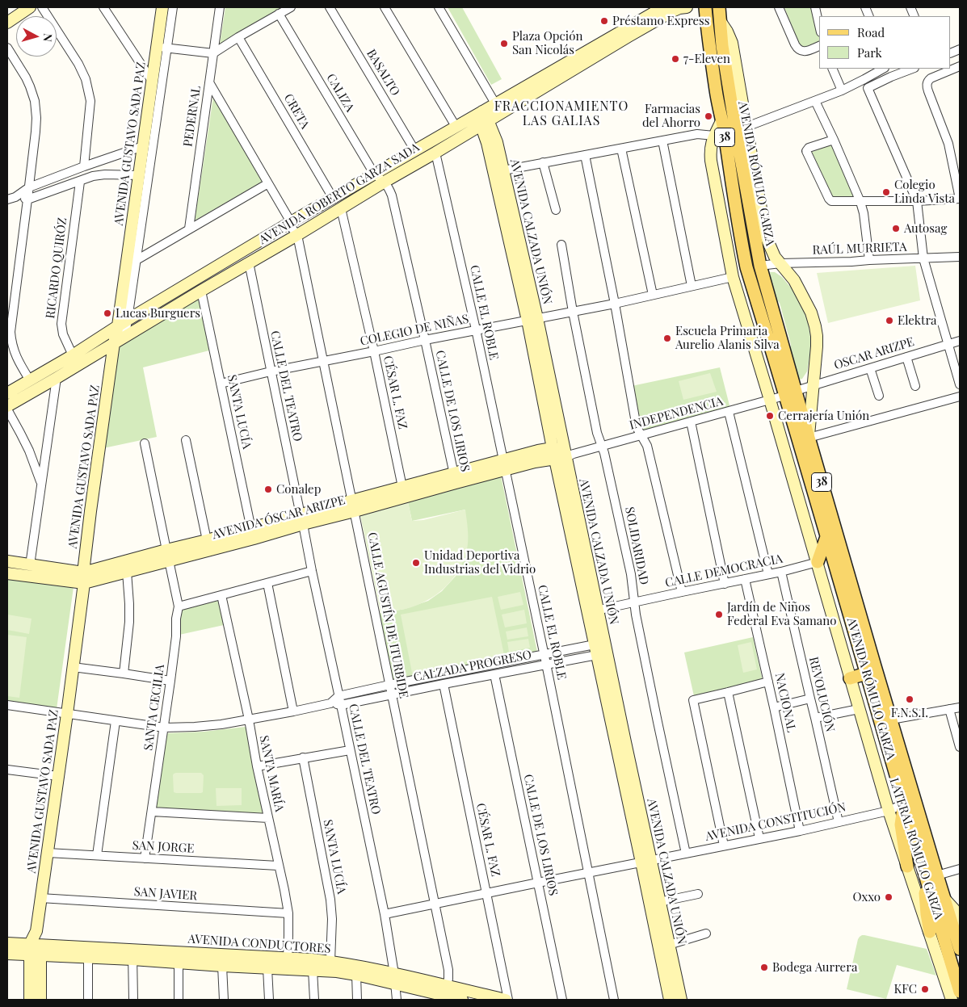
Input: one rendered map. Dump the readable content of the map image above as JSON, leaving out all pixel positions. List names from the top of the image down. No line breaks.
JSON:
{"streets":{"main road":["38","AVENIDA RÓMULO GARZA"],"street":["BASALTO","CALIZA","CRETA","PEDERNAL","AVENIDA GUSTAVO SADA PAZ","AVENIDA ROBERTO GARZA SADA","AVENIDA CALZADA UNIÓN","RAÚL MURRIETA","RICARDO QUIRÓZ","CALLE EL ROBLE","COLEGIO DE NIÑAS","OSCAR ARIZPE","CALLE DEL TEATRO","CÉSAR L. FAZ","CALLE DE LOS LIRIOS","SANTA LUCÍA","INDEPENDENCIA","AVENIDA ÓSCAR ARIZPE","SOLIDARIDAD","CALLE DEMOCRACIA","CALLE AGUSTÍN DE ITURBIDE","CALZADA PROGRESO","REVOLUCIÓN","NACIONAL","SANTA CECILIA","SANTA MARÍA","AVENIDA CONSTITUCIÓN","SAN JORGE","LATERAL RÓMULO GARZA","SAN JAVIER","AVENIDA CONDUCTORES"]},"crossings":[["BASALTO","AVENIDA ROBERTO GARZA SADA"],["CALIZA","AVENIDA ROBERTO GARZA SADA"],["CALIZA","CALLE DE LOS LIRIOS"],["CRETA","AVENIDA ROBERTO GARZA SADA"],["PEDERNAL","CALLE AGUSTÍN DE ITURBIDE"],["AVENIDA GUSTAVO SADA PAZ","AVENIDA ROBERTO GARZA SADA"],["AVENIDA GUSTAVO SADA PAZ","AVENIDA ÓSCAR ARIZPE"],["AVENIDA GUSTAVO SADA PAZ","CALZADA PROGRESO"],["AVENIDA GUSTAVO SADA PAZ","SAN JORGE"],["AVENIDA GUSTAVO SADA PAZ","SAN JAVIER"],["AVENIDA GUSTAVO SADA PAZ","AVENIDA CONDUCTORES"],["AVENIDA RÓMULO GARZA","RAÚL MURRIETA"],["AVENIDA RÓMULO GARZA","OSCAR ARIZPE"],["AVENIDA RÓMULO GARZA","INDEPENDENCIA"],["AVENIDA RÓMULO GARZA","AVENIDA CONSTITUCIÓN"],["AVENIDA RÓMULO GARZA","LATERAL RÓMULO GARZA"],["AVENIDA ROBERTO GARZA SADA","AVENIDA CALZADA UNIÓN"],["AVENIDA ROBERTO GARZA SADA","RICARDO QUIRÓZ"],["AVENIDA ROBERTO GARZA SADA","CALLE EL ROBLE"],["AVENIDA ROBERTO GARZA SADA","CALLE DEL TEATRO"],["AVENIDA ROBERTO GARZA SADA","CÉSAR L. FAZ"],["AVENIDA ROBERTO GARZA SADA","CALLE DE LOS LIRIOS"],["AVENIDA ROBERTO GARZA SADA","SANTA LUCÍA"],["AVENIDA ROBERTO GARZA SADA","CALLE AGUSTÍN DE ITURBIDE"],["AVENIDA CALZADA UNIÓN","COLEGIO DE NIÑAS"],["AVENIDA CALZADA UNIÓN","INDEPENDENCIA"],["AVENIDA CALZADA UNIÓN","AVENIDA ÓSCAR ARIZPE"],["AVENIDA CALZADA UNIÓN","CALLE DEMOCRACIA"],["AVENIDA CALZADA UNIÓN","CALZADA PROGRESO"],["AVENIDA CALZADA UNIÓN","AVENIDA CONSTITUCIÓN"],["CALLE EL ROBLE","COLEGIO DE NIÑAS"],["CALLE EL ROBLE","AVENIDA ÓSCAR ARIZPE"],["CALLE EL ROBLE","CALZADA PROGRESO"],["CALLE EL ROBLE","AVENIDA CONSTITUCIÓN"],["COLEGIO DE NIÑAS","CALLE DEL TEATRO"],["COLEGIO DE NIÑAS","CÉSAR L. FAZ"],["COLEGIO DE NIÑAS","CALLE DE LOS LIRIOS"],["COLEGIO DE NIÑAS","SANTA LUCÍA"],["COLEGIO DE NIÑAS","SOLIDARIDAD"],["COLEGIO DE NIÑAS","CALLE AGUSTÍN DE ITURBIDE"],["COLEGIO DE NIÑAS","LATERAL RÓMULO GARZA"],["OSCAR ARIZPE","INDEPENDENCIA"],["CALLE DEL TEATRO","AVENIDA ÓSCAR ARIZPE"],["CALLE DEL TEATRO","CALZADA PROGRESO"],["CALLE DEL TEATRO","AVENIDA CONSTITUCIÓN"],["CALLE DEL TEATRO","AVENIDA CONDUCTORES"],["CÉSAR L. FAZ","AVENIDA ÓSCAR ARIZPE"],["CÉSAR L. FAZ","CALZADA PROGRESO"],["CÉSAR L. FAZ","AVENIDA CONSTITUCIÓN"],["CÉSAR L. FAZ","AVENIDA CONDUCTORES"],["CALLE DE LOS LIRIOS","AVENIDA ÓSCAR ARIZPE"],["CALLE DE LOS LIRIOS","CALZADA PROGRESO"],["CALLE DE LOS LIRIOS","AVENIDA CONSTITUCIÓN"],["SANTA LUCÍA","AVENIDA ÓSCAR ARIZPE"],["SANTA LUCÍA","AVENIDA CONDUCTORES"],["INDEPENDENCIA","AVENIDA ÓSCAR ARIZPE"],["INDEPENDENCIA","SOLIDARIDAD"],["INDEPENDENCIA","LATERAL RÓMULO GARZA"],["AVENIDA ÓSCAR ARIZPE","CALLE AGUSTÍN DE ITURBIDE"],["AVENIDA ÓSCAR ARIZPE","SANTA CECILIA"],["SOLIDARIDAD","CALLE DEMOCRACIA"],["SOLIDARIDAD","AVENIDA CONSTITUCIÓN"],["CALLE DEMOCRACIA","REVOLUCIÓN"],["CALLE DEMOCRACIA","NACIONAL"],["CALLE DEMOCRACIA","LATERAL RÓMULO GARZA"],["CALLE AGUSTÍN DE ITURBIDE","CALZADA PROGRESO"],["CALLE AGUSTÍN DE ITURBIDE","AVENIDA CONSTITUCIÓN"],["CALLE AGUSTÍN DE ITURBIDE","AVENIDA CONDUCTORES"],["CALZADA PROGRESO","SANTA CECILIA"],["CALZADA PROGRESO","SANTA MARÍA"],["REVOLUCIÓN","AVENIDA CONSTITUCIÓN"],["NACIONAL","AVENIDA CONSTITUCIÓN"],["SANTA CECILIA","SAN JORGE"],["SANTA MARÍA","SAN JORGE"],["SANTA MARÍA","SAN JAVIER"],["SANTA MARÍA","AVENIDA CONDUCTORES"],["AVENIDA CONSTITUCIÓN","LATERAL RÓMULO GARZA"]],"districts":["FRACCIONAMIENTO LAS GALIAS"],"places":["Préstamo Express","Plaza Opción San Nicolás","7-Eleven","Farmacias del Ahorro","Colegio Linda Vista","Autosag","Lucas Burguers","Elektra","Escuela Primaria Aurelio Alanis Silva","Cerrajería Unión","Conalep","Unidad Deportiva Industrias del Vidrio","Jardín de Niños Federal Eva Samano","F.N.S.I.","Oxxo","Bodega Aurrera","KFC"],"legend":["Road","Park"],"north":"right"}
